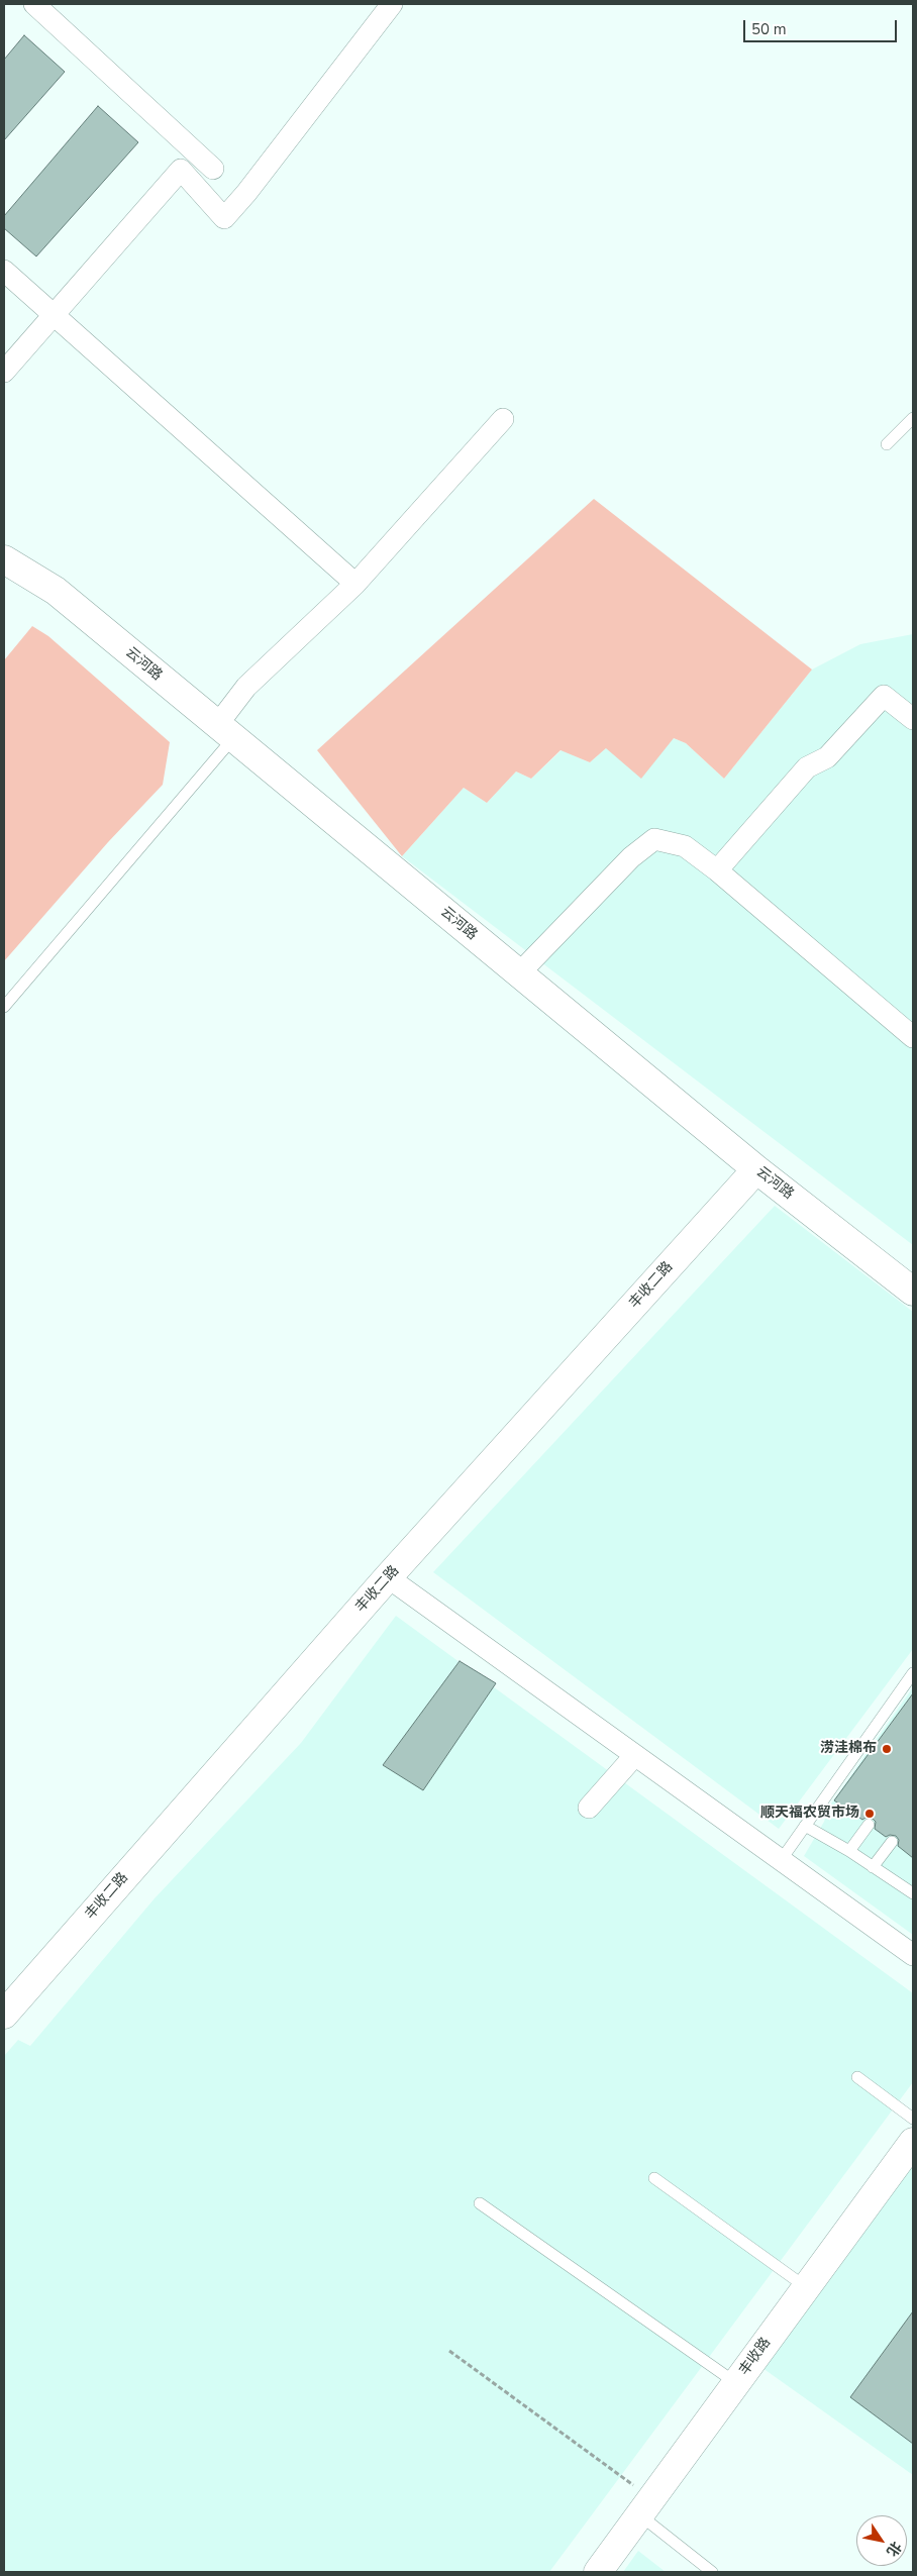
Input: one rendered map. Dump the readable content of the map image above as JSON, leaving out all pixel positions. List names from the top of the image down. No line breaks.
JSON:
{"streets":{"street":["云河路","丰收二路","丰收路"]},"crossings":[["云河路","丰收二路"]],"places":["涝洼棉布","顺天福农贸市场"],"scale_bar":"50 m","north":"bottom right"}
